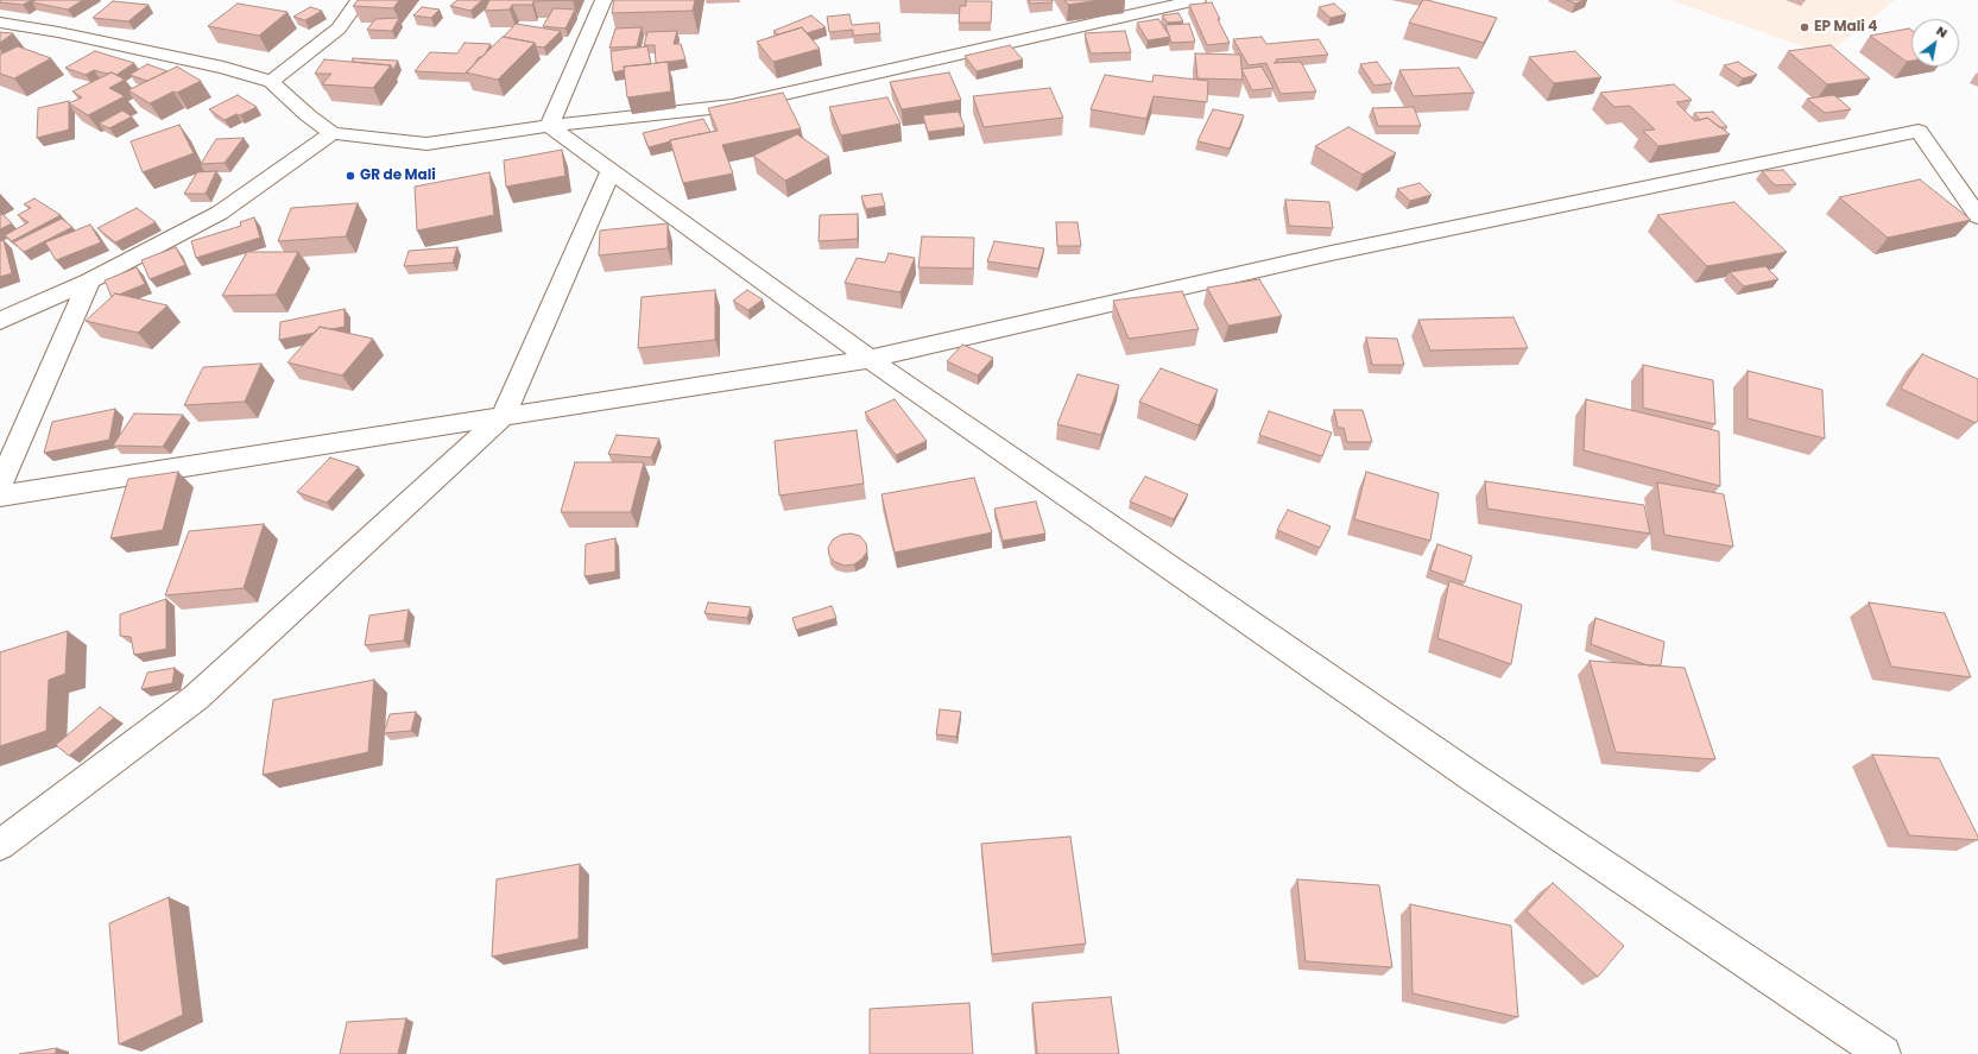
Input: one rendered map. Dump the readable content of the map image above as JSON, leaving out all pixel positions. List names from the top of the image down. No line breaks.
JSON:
{"places":["EP Mali 4","GR de Mali"],"north":"top right"}
